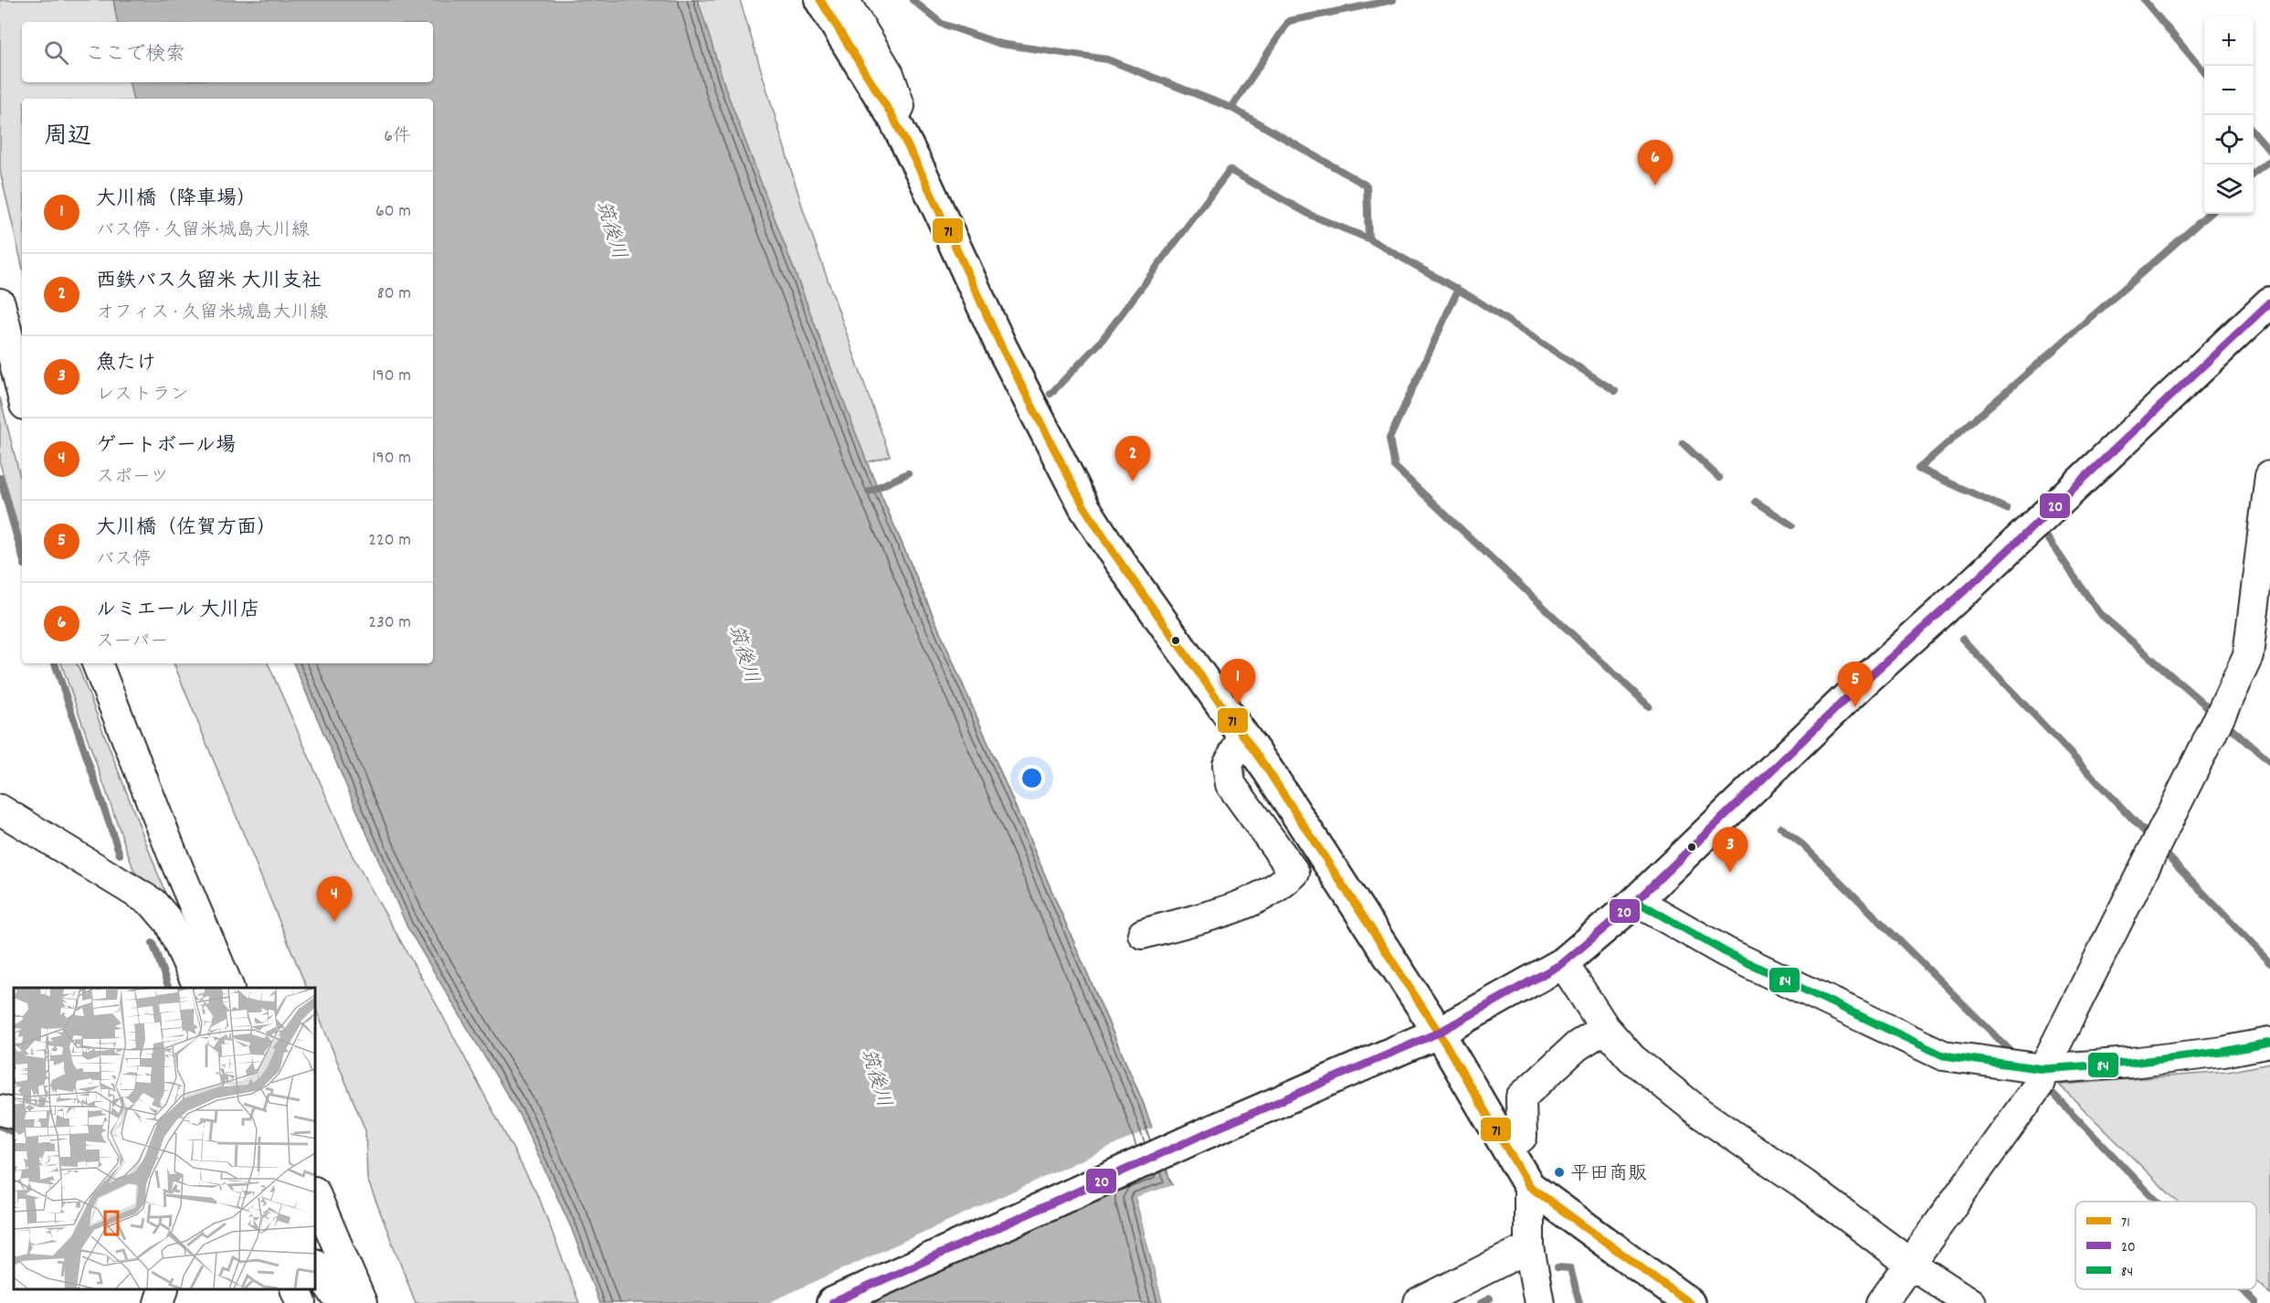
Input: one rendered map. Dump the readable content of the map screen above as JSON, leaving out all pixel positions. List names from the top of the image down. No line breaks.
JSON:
{"water":["筑後川"],"places":["平田商販"],"lines":["transit line 71","transit line 20","transit line 84"],"legend":["71","20","84"],"page":{"map_buttons":["+","−"],"search":"ここで検索","heading":["周辺","6件"],"pins":["6","2","1","5","3","4"],"list":[{"mark":"1","name":"大川橋（降車場）","note":"バス停 · 久留米城島大川線","value":"60 m"},{"mark":"2","name":"西鉄バス久留米 大川支社","note":"オフィス · 久留米城島大川線","value":"80 m"},{"mark":"3","name":"魚たけ","note":"レストラン","value":"190 m"},{"mark":"4","name":"ゲートボール場","note":"スポーツ","value":"190 m"},{"mark":"5","name":"大川橋（佐賀方面）","note":"バス停","value":"220 m"},{"mark":"6","name":"ルミエール 大川店","note":"スーパー","value":"230 m"}]}}
